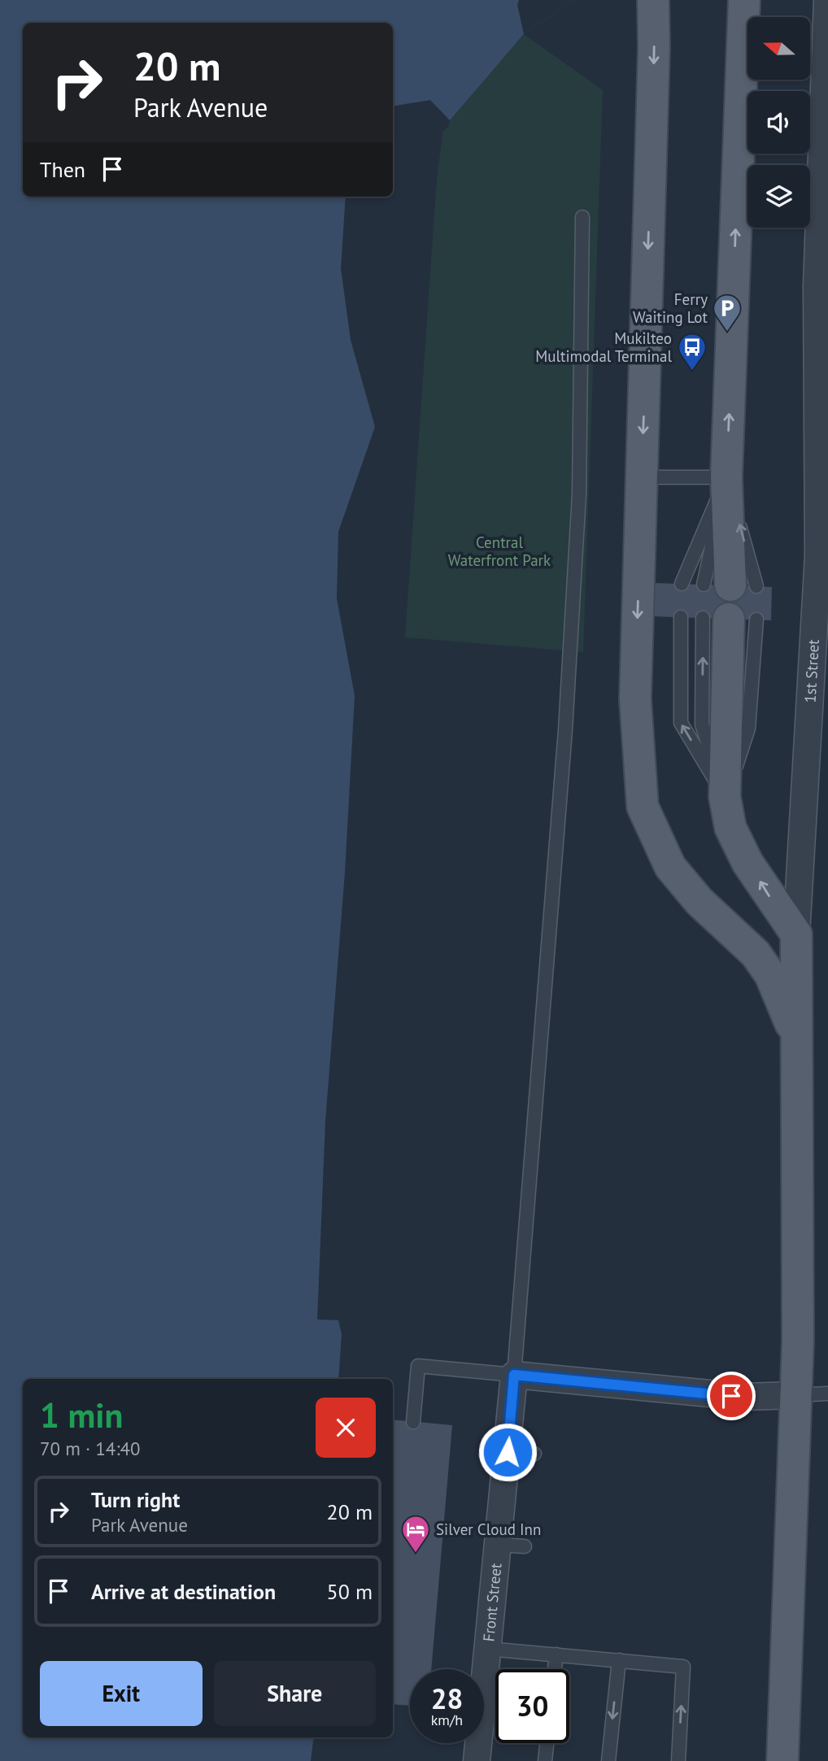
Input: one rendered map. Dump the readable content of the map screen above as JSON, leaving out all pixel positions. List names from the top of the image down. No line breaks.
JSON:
{"streets":{"main road":["1st Street"],"street":["Front Street"]},"parks":["Central Waterfront Park"],"places":{"parking":["Ferry Waiting Lot"],"bus stop":["Mukilteo Multimodal Terminal"],"hotel":["Silver Cloud Inn"]},"north":"left","page":{"turn":["20 m","Park Avenue"],"then":"Then","heading":["1 min","70 m · 14:40"],"list":[{"name":"Turn right","note":"Park Avenue","value":"20 m"},{"name":"Arrive at destination","value":"50 m"}],"buttons":["Exit","Share"],"speed":"28 km/h","limit":"30"}}
